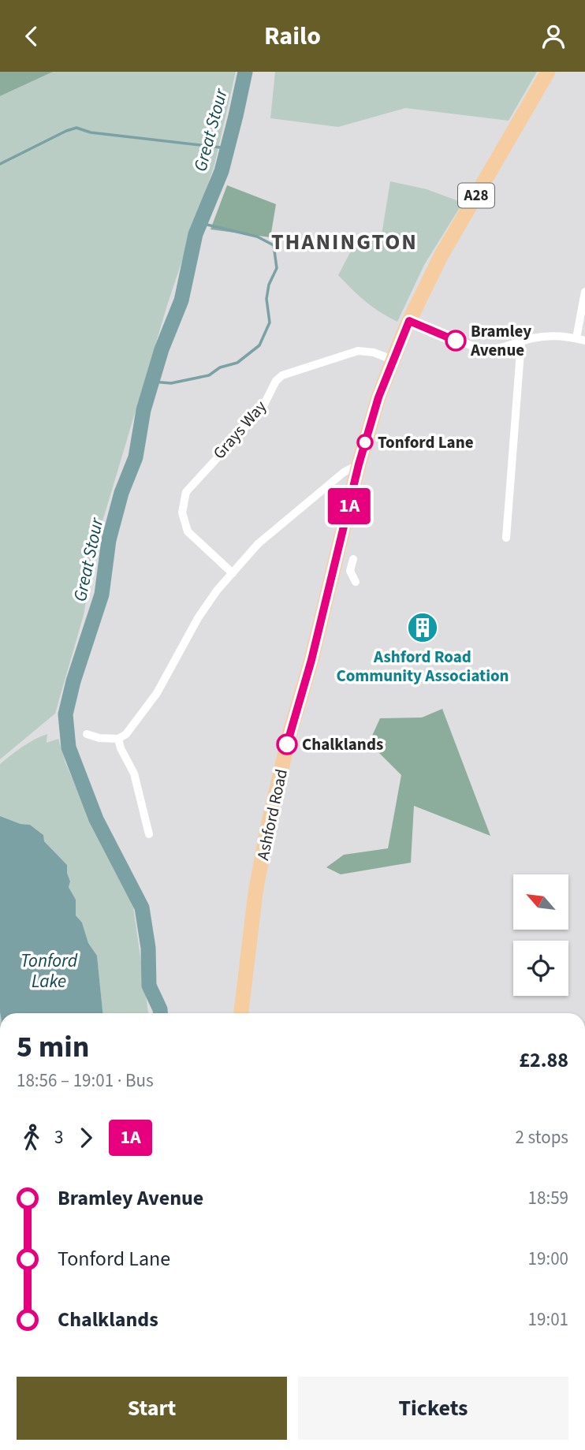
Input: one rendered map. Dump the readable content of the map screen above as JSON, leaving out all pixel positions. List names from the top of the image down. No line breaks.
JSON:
{"streets":{"highway":["A28","Ashford Road"],"street":["Grays Way"]},"crossings":[["A28","Grays Way"],["A28","Ashford Road"],["Grays Way","Ashford Road"]],"districts":["THANINGTON"],"water":["Great Stour","Tonford Lake"],"places":{"other":["Bramley Avenue","Tonford Lane","Chalklands"],"building":["Ashford Road Community Association"]},"lines":["bus line 1A"],"north":"top left","page":{"header":"Railo","on_map":"1A","heading":["5 min","18:56 – 19:01 · Bus","£2.88"],"legs":["3","1A","2 stops"],"list":[{"name":"Bramley Avenue","value":"18:59"},{"name":"Tonford Lane","value":"19:00"},{"name":"Chalklands","value":"19:01"}],"buttons":["Start","Tickets"]}}
